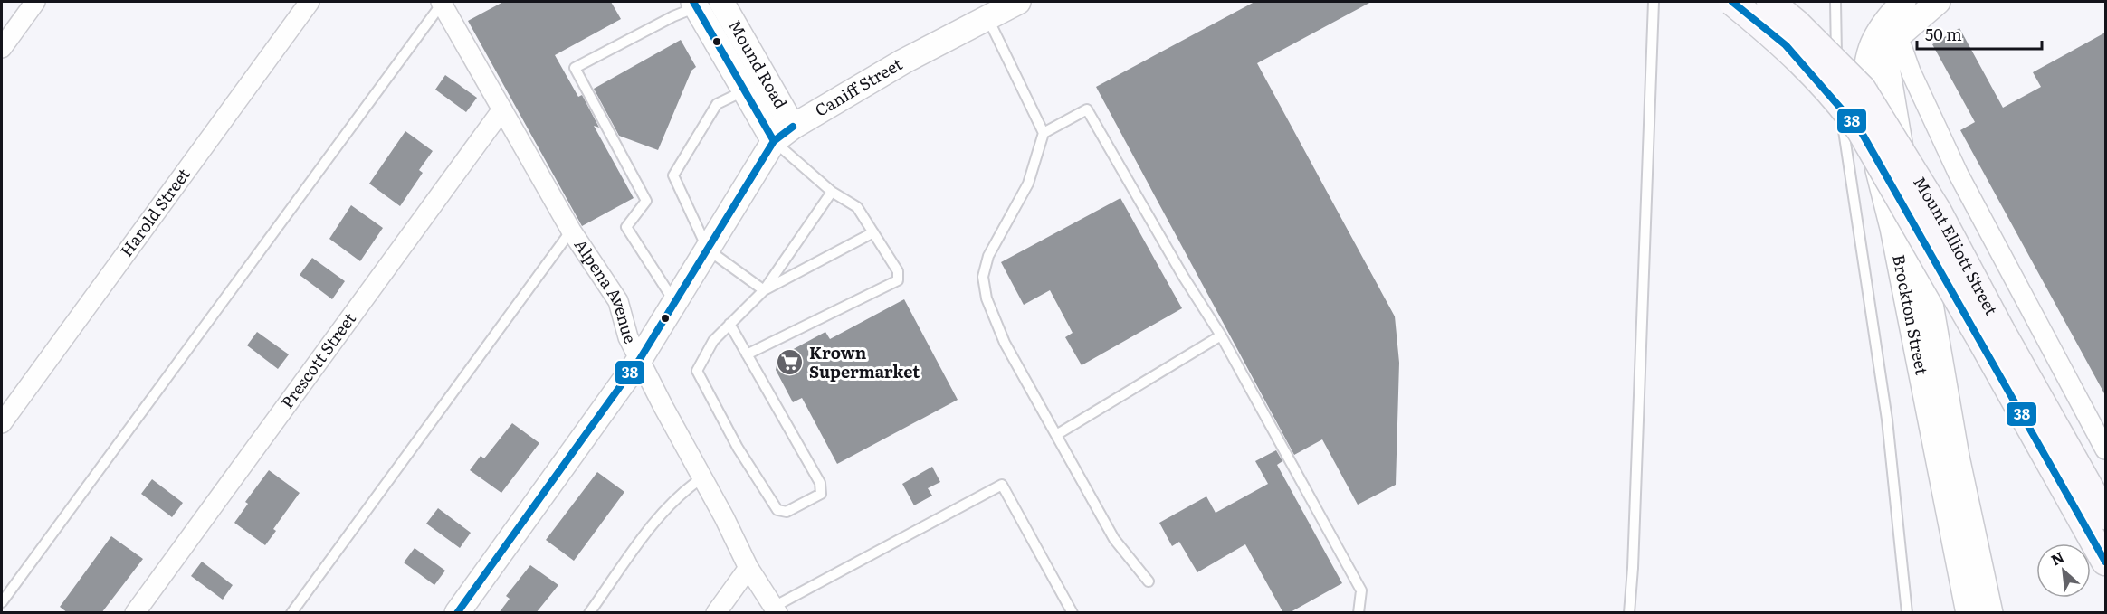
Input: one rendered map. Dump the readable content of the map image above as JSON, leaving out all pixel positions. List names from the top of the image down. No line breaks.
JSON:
{"streets":{"main road":["Mount Elliott Street"],"street":["Mound Road","Caniff Street","Harold Street","Alpena Avenue","Brockton Street","Prescott Street"]},"crossings":[["Mound Road","Caniff Street"],["Caniff Street","Alpena Avenue"],["Alpena Avenue","Prescott Street"]],"places":{"supermarket":["Krown Supermarket"]},"lines":["transit line 38"],"scale_bar":"50 m","north":"top left"}
